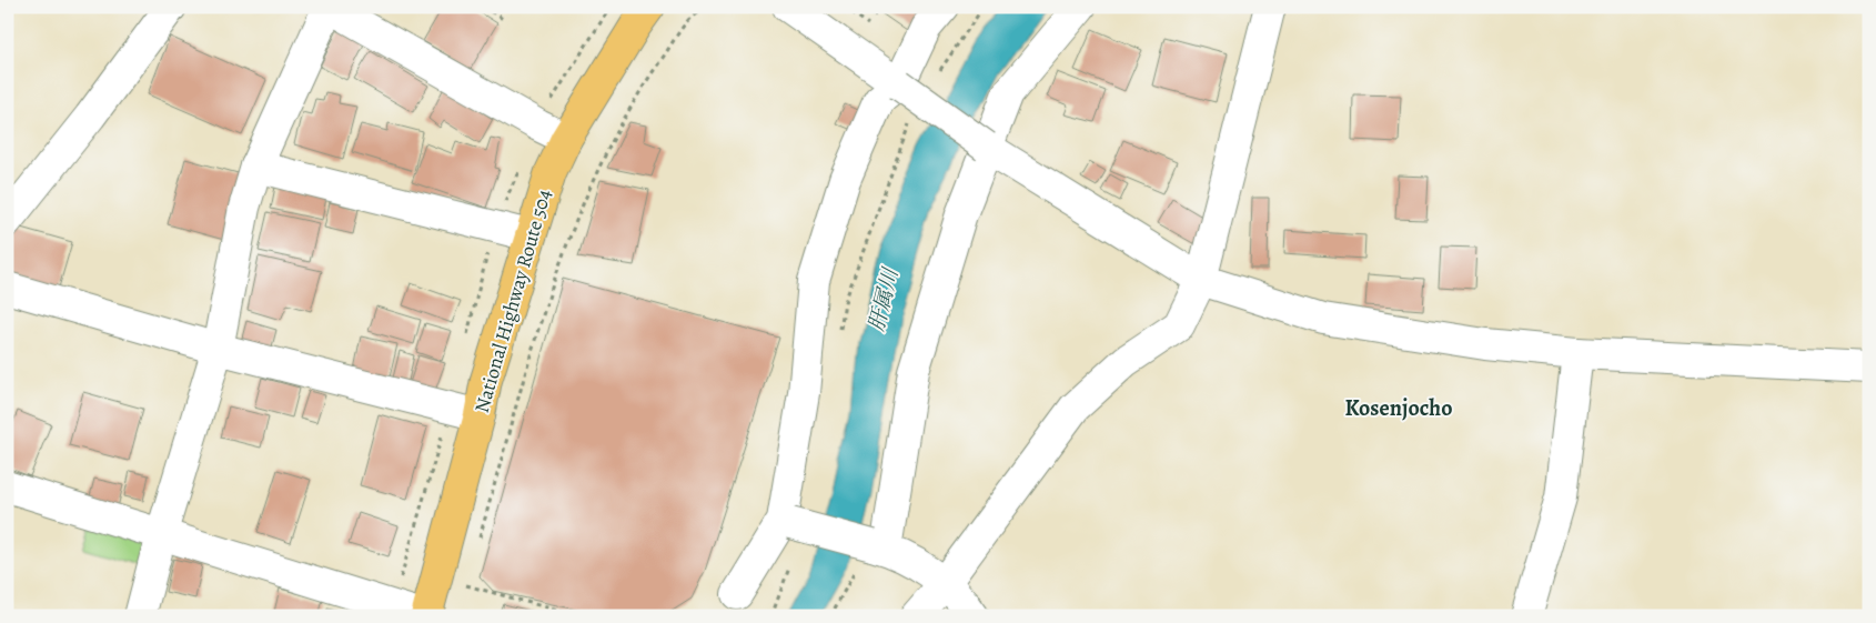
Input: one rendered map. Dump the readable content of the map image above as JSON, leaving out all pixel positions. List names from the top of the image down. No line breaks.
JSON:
{"streets":{"highway":["National Highway Route 504"]},"districts":["Kosenjocho"],"water":["肝属川"]}
